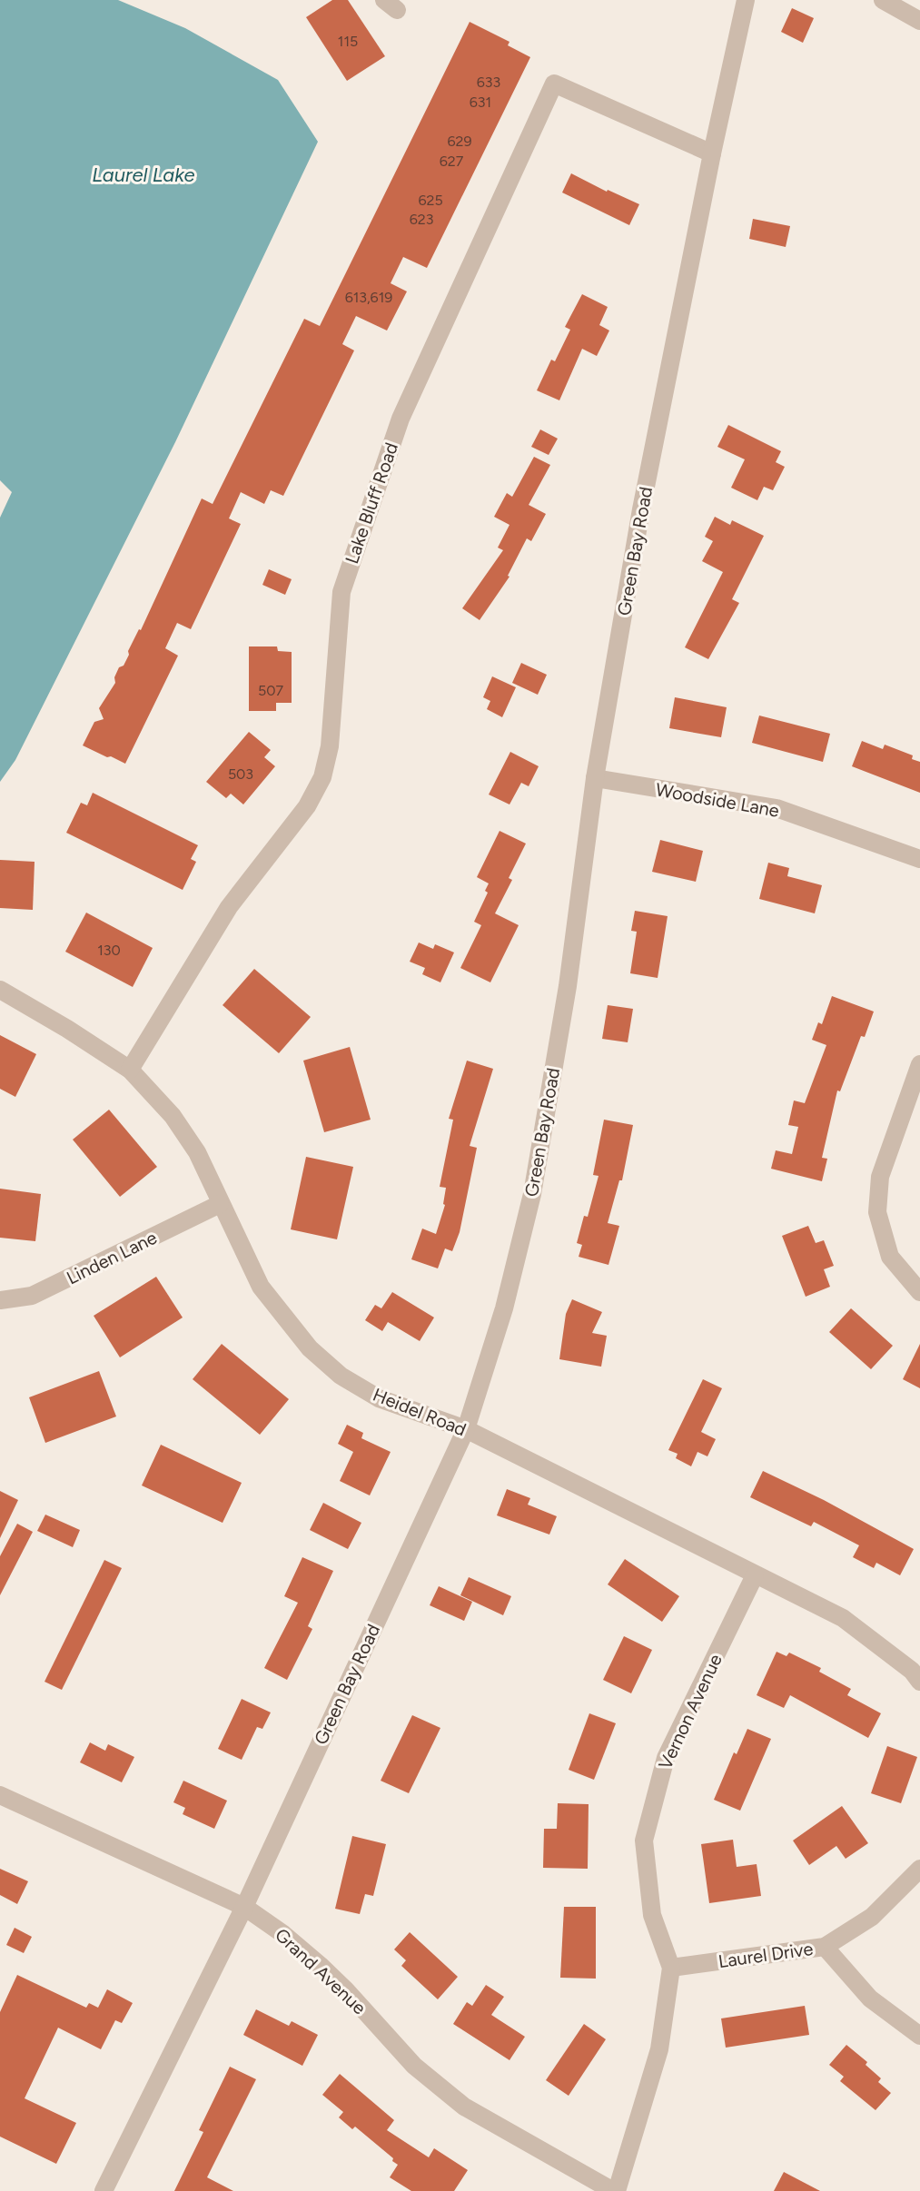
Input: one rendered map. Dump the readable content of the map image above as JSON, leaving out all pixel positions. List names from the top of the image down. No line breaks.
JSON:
{"streets":{"street":["Lake Bluff Road","Green Bay Road","Woodside Lane","Linden Lane","Heidel Road","Vernon Avenue","Laurel Drive","Grand Avenue"]},"crossings":[["Lake Bluff Road","Green Bay Road"],["Lake Bluff Road","Heidel Road"],["Green Bay Road","Woodside Lane"],["Green Bay Road","Heidel Road"],["Green Bay Road","Grand Avenue"],["Linden Lane","Heidel Road"],["Heidel Road","Vernon Avenue"],["Vernon Avenue","Laurel Drive"],["Vernon Avenue","Grand Avenue"]],"water":["Laurel Lake"],"house_numbers":["115","633","631","629","627","625","623","613,619","507","503","130"]}
